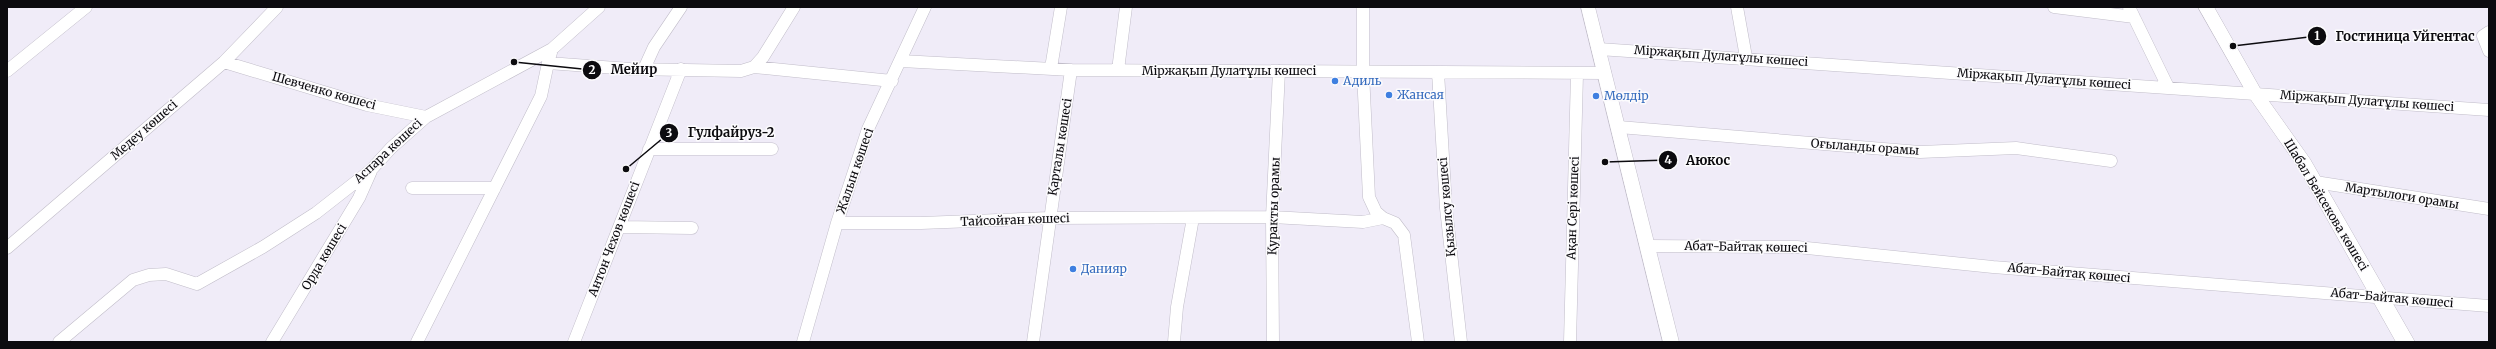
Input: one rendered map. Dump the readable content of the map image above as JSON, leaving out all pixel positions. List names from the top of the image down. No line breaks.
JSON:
{"streets":{"main road":["Шабал Бейсекова көшесі"],"street":["Міржақып Дулатұлы көшесі","Шевченко көшесі","Медеу көшесі","Қарталы көшесі","Оғыланды орамы","Аспара көшесі","Жалын көшесі","Мартылоги орамы","Қуракты орамы","Қызылсу көшесі","Ақан Сері көшесі","Тайсойған көшесі","Антон Чехов көшесі","Абат-Байтақ көшесі","Орда көшесі"]},"crossings":[["Міржақып Дулатұлы көшесі","Қарталы көшесі"],["Міржақып Дулатұлы көшесі","Жалын көшесі"],["Міржақып Дулатұлы көшесі","Шабал Бейсекова көшесі"],["Міржақып Дулатұлы көшесі","Қуракты орамы"],["Міржақып Дулатұлы көшесі","Қызылсу көшесі"],["Міржақып Дулатұлы көшесі","Ақан Сері көшесі"],["Шевченко көшесі","Медеу көшесі"],["Шевченко көшесі","Аспара көшесі"],["Қарталы көшесі","Тайсойған көшесі"],["Аспара көшесі","Орда көшесі"],["Жалын көшесі","Тайсойған көшесі"],["Мартылоги орамы","Шабал Бейсекова көшесі"],["Шабал Бейсекова көшесі","Абат-Байтақ көшесі"],["Қуракты орамы","Тайсойған көшесі"]],"places":["Гостиница Уйгентас","Мейир","Адиль","Жансая","Мөлдiр","Аюкос","Гулфайруз-2","Данияр"]}
